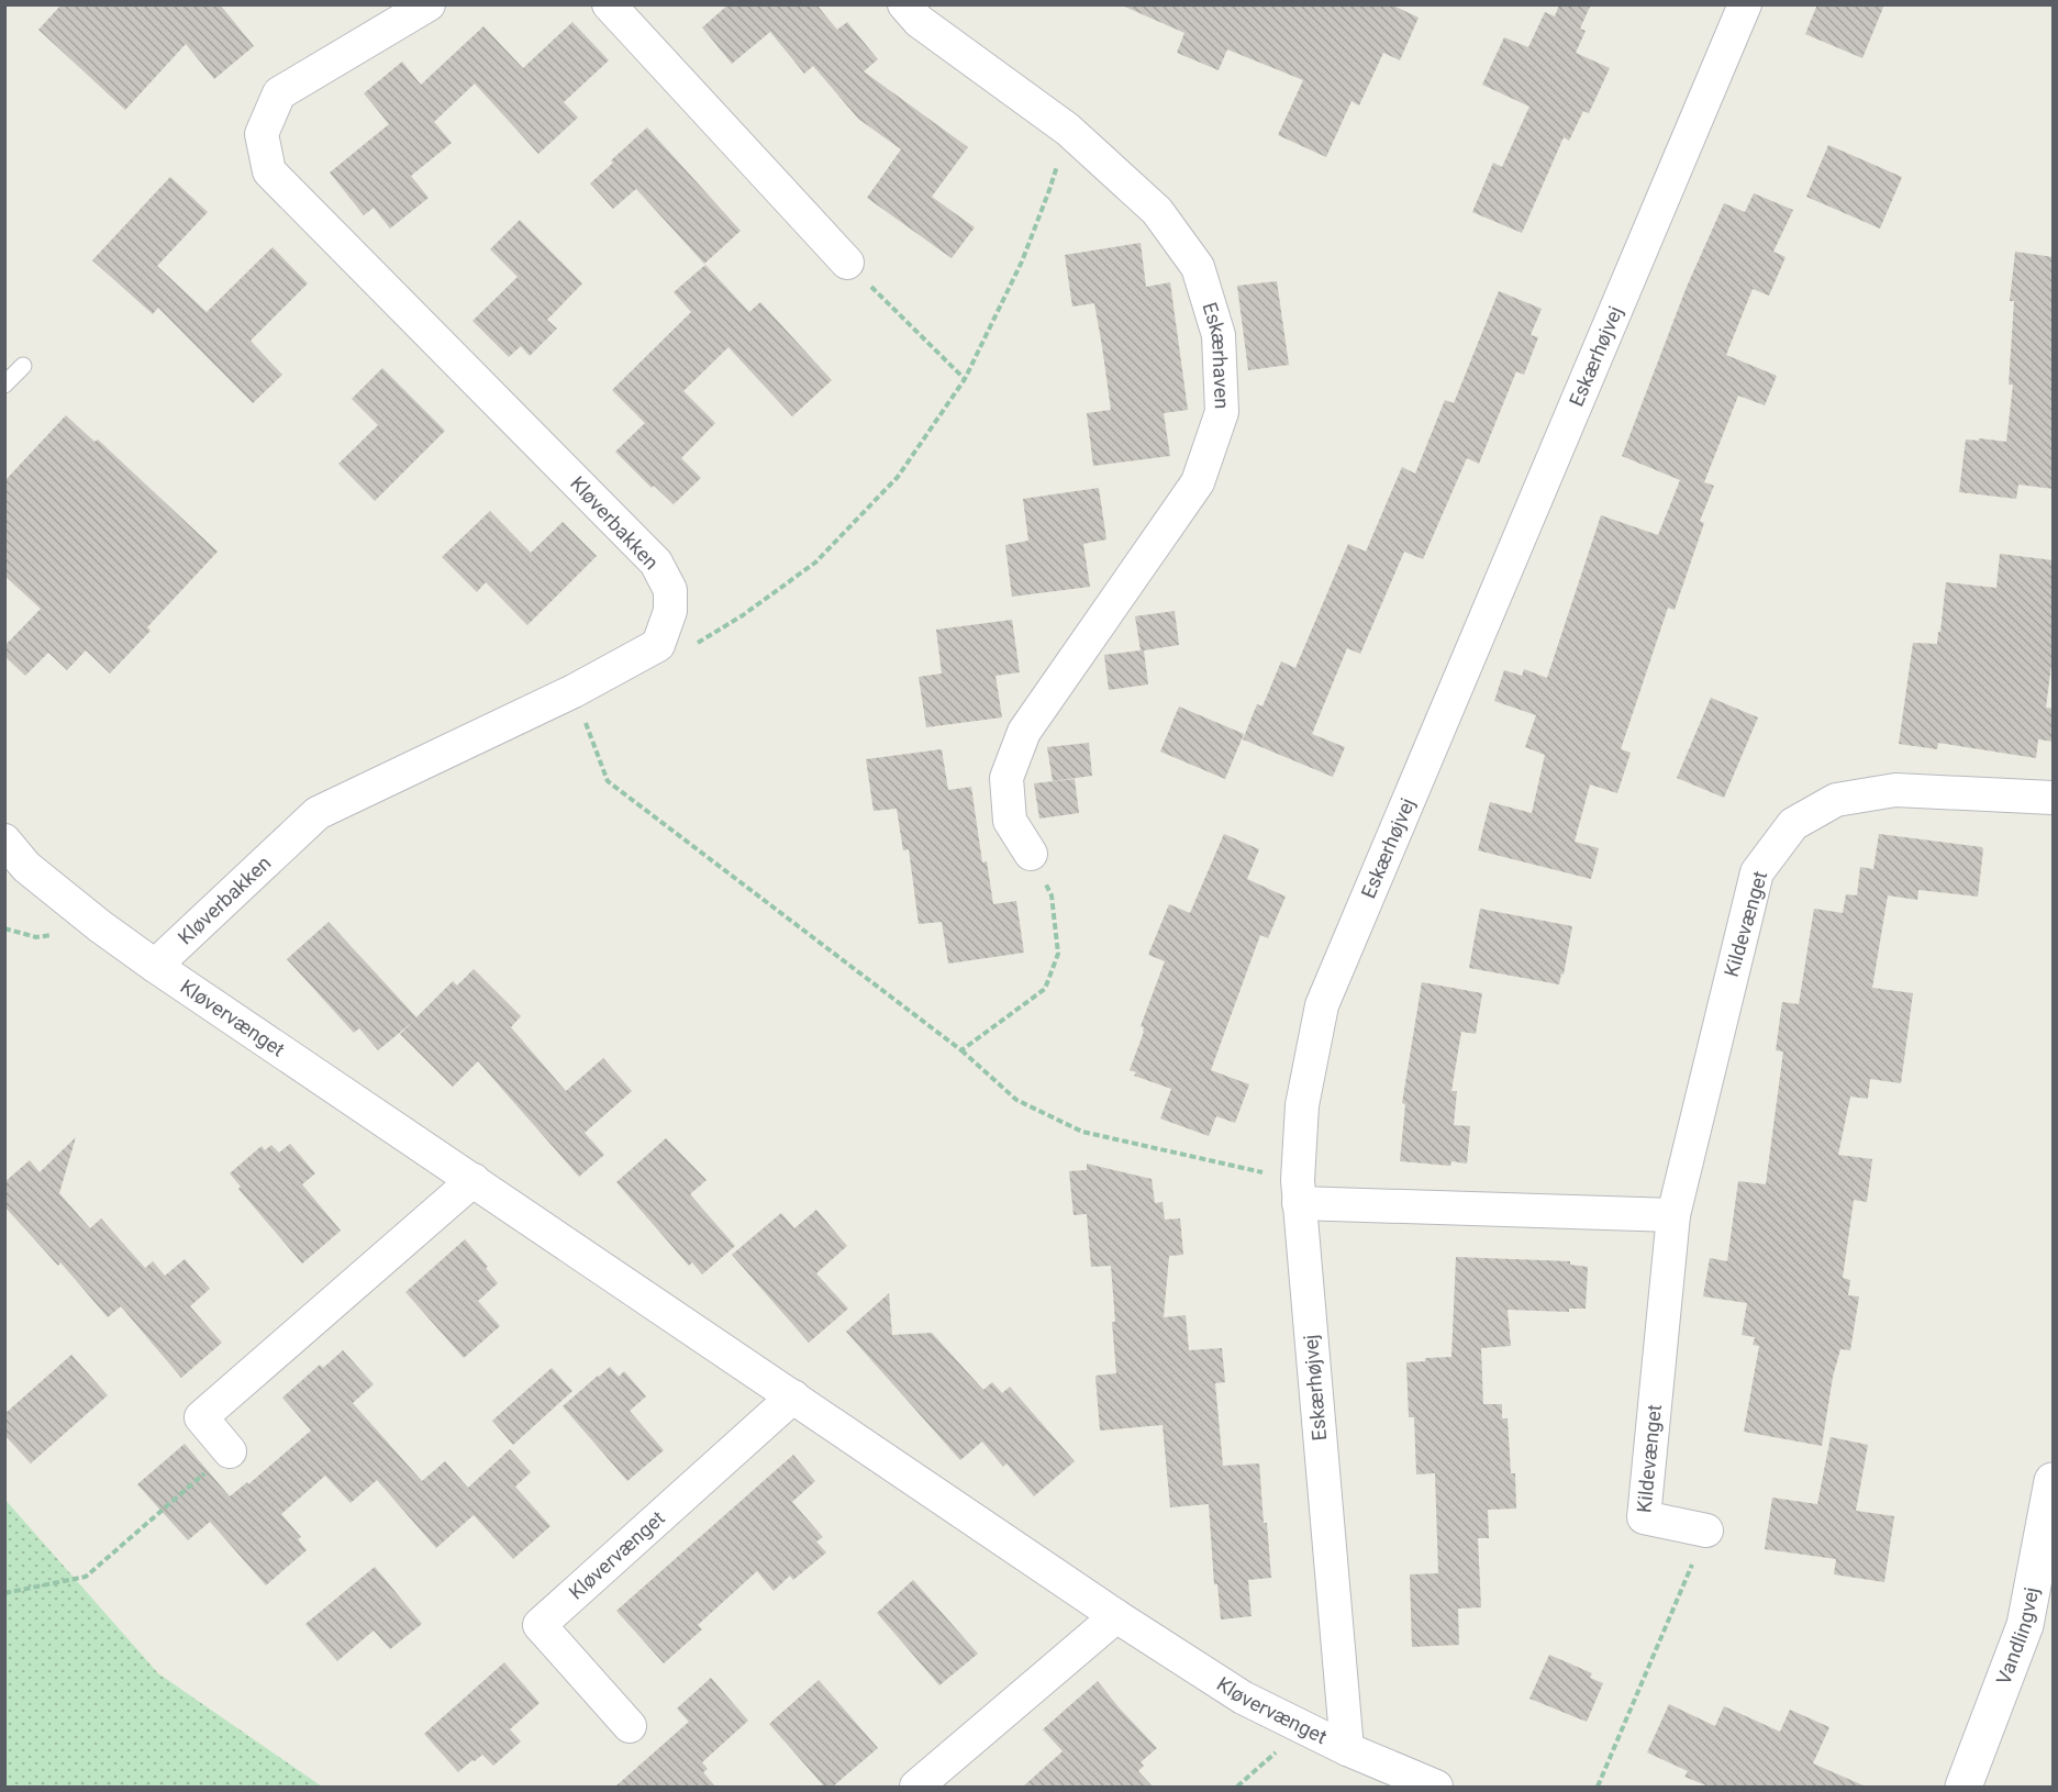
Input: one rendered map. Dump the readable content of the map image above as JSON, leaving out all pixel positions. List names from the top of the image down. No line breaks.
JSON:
{"streets":{"street":["Eskærhaven","Eskærhøjvej","Kløverbakken","Kildevænget","Kløvervænget","Vandlingvej"]},"crossings":[["Eskærhøjvej","Kløvervænget"],["Kløverbakken","Kløvervænget"]]}
